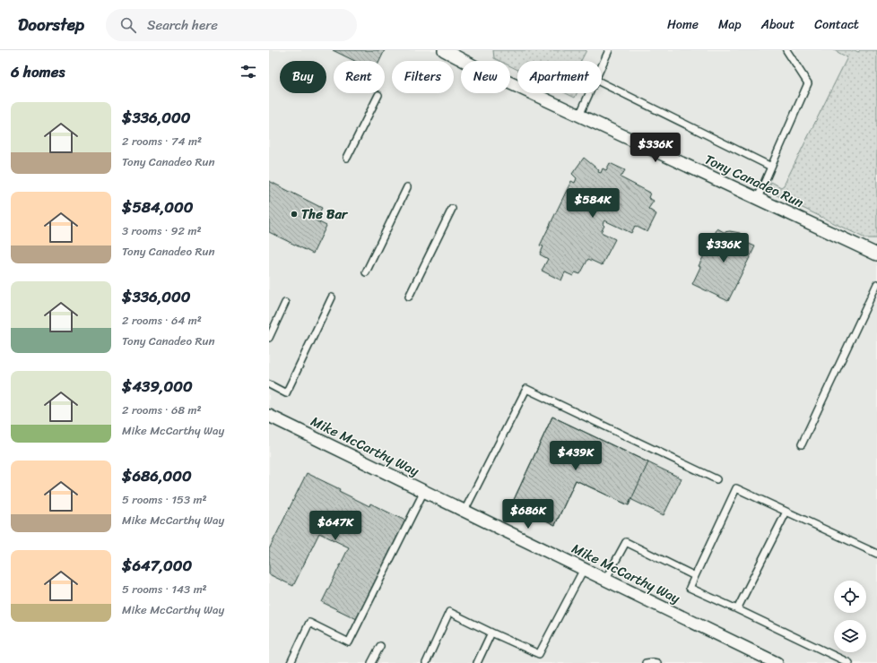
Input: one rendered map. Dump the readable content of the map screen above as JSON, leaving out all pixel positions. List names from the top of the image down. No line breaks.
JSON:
{"streets":{"street":["Tony Canadeo Run","Mike McCarthy Way"]},"places":["The Bar"],"page":{"header":"Doorstep","search":"Search here","nav":["Home","Map","About","Contact"],"heading":"6 homes","chip":["Buy","Rent","Filters","New","Apartment"],"list":[{"name":"$336,000","note":"2 rooms · 74 m² · Tony Canadeo Run"},{"name":"$584,000","note":"3 rooms · 92 m² · Tony Canadeo Run"},{"name":"$336,000","note":"2 rooms · 64 m² · Tony Canadeo Run"},{"name":"$439,000","note":"2 rooms · 68 m² · Mike McCarthy Way"},{"name":"$686,000","note":"5 rooms · 153 m² · Mike McCarthy Way"},{"name":"$647,000","note":"5 rooms · 143 m² · Mike McCarthy Way"}],"price":["$336K","$584K","$336K","$439K","$686K","$647K"]}}
